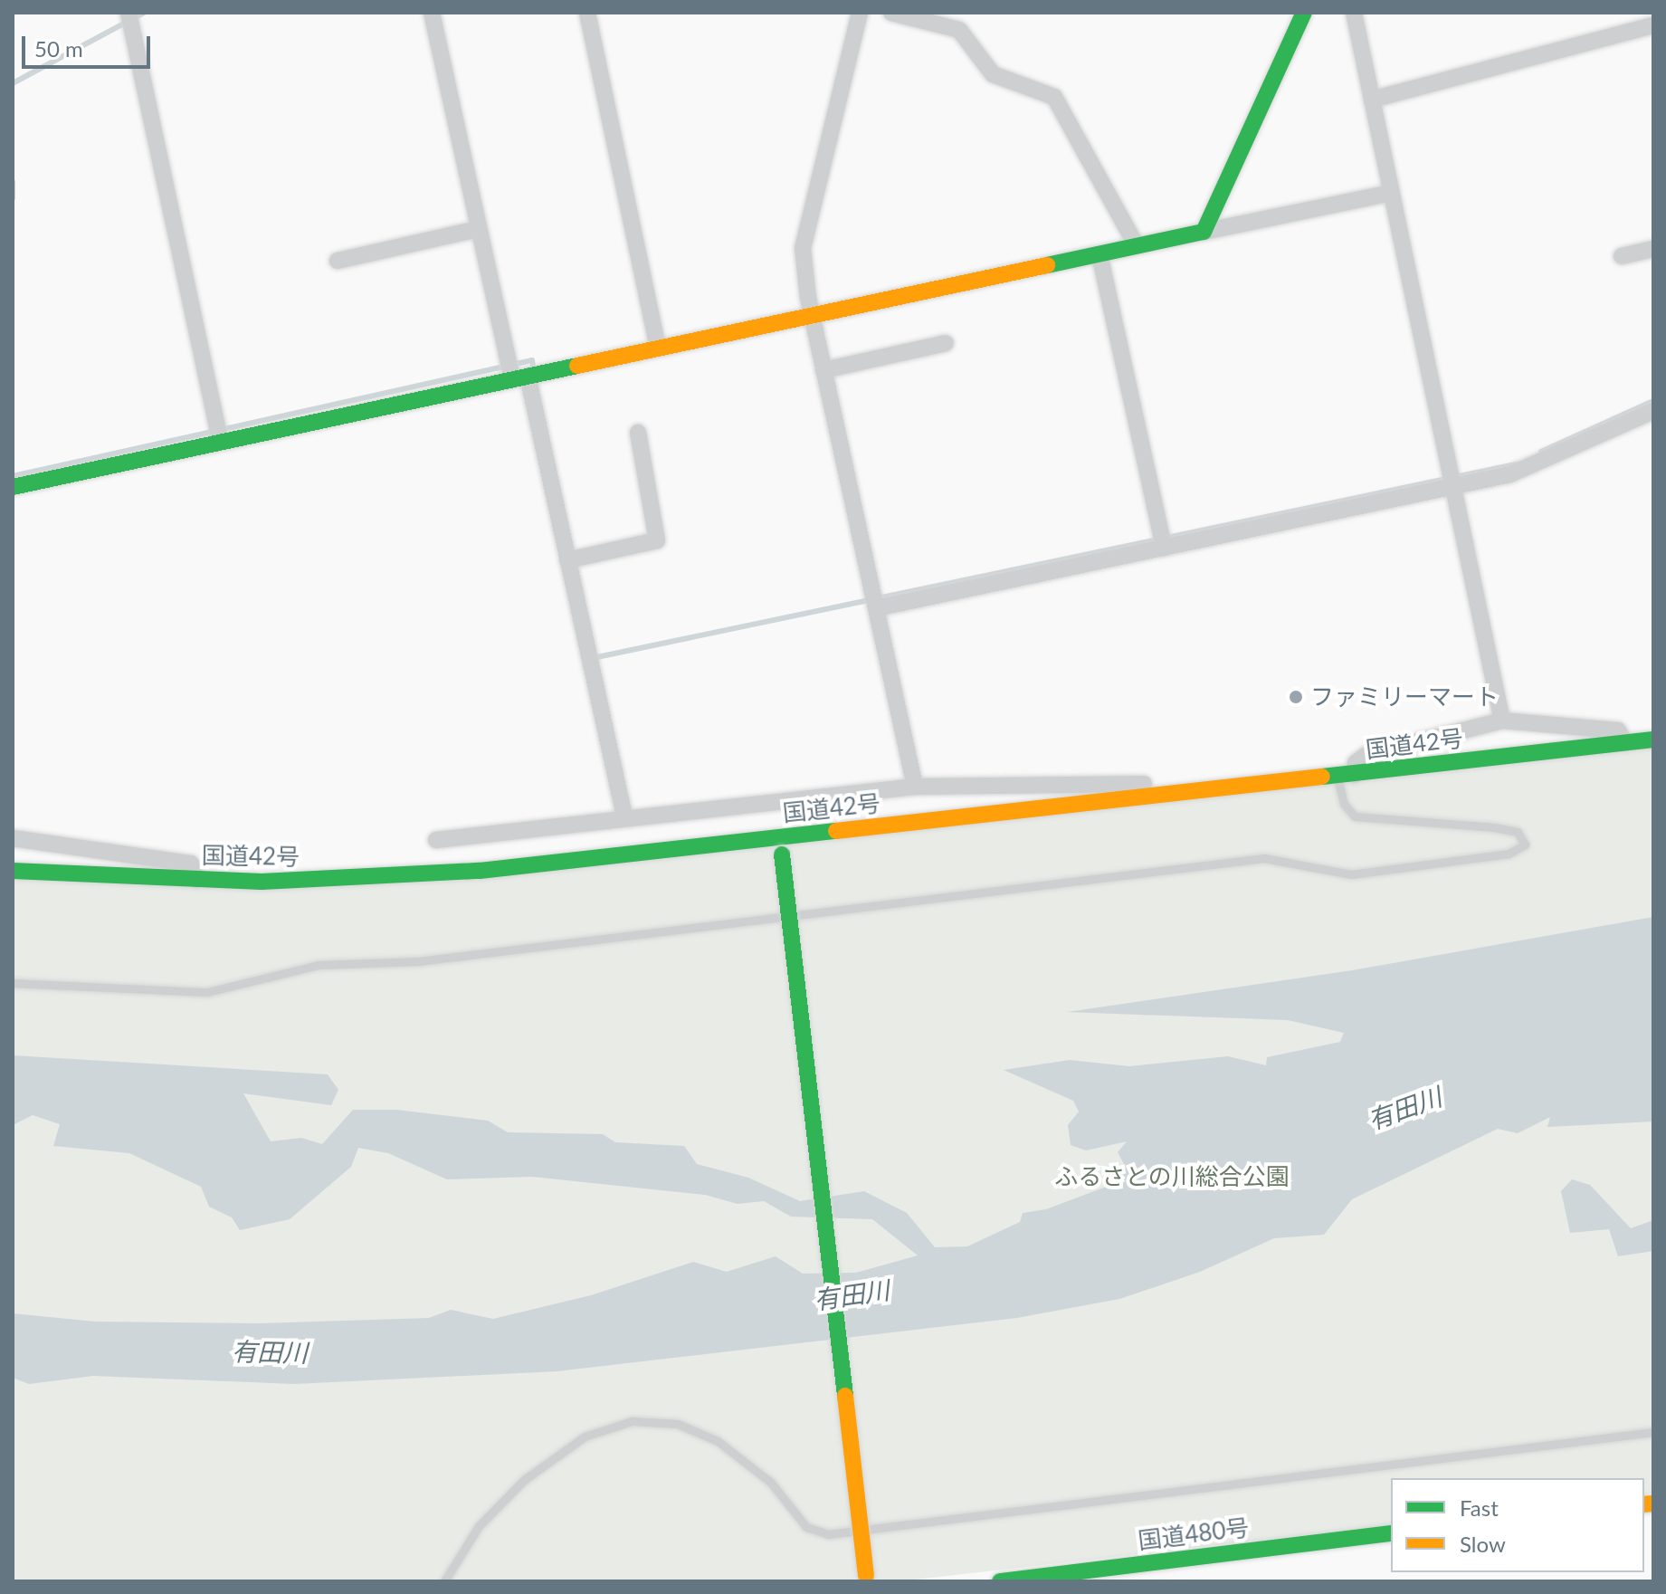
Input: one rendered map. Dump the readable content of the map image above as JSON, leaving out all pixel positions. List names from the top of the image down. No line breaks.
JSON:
{"streets":{"main road":["国道42号","国道480号"]},"water":["有田川"],"parks":["ふるさとの川総合公園"],"places":["ファミリーマート"],"legend":["Fast","Slow"],"scale_bar":"50 m"}
